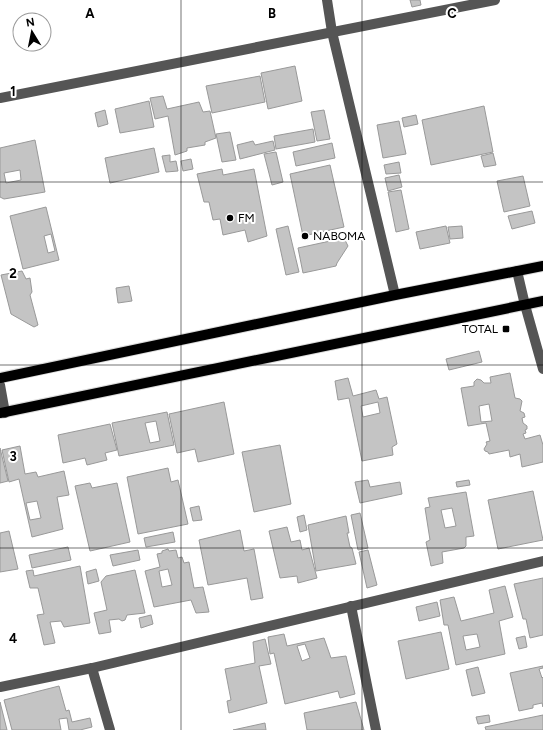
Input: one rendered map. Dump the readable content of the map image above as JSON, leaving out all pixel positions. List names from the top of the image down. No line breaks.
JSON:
{"places":{"other":["FM","NABOMA"],"transit":["TOTAL"]},"north":"top","grid":{"columns":["A","B","C"],"rows":["1","2","3","4"]}}
